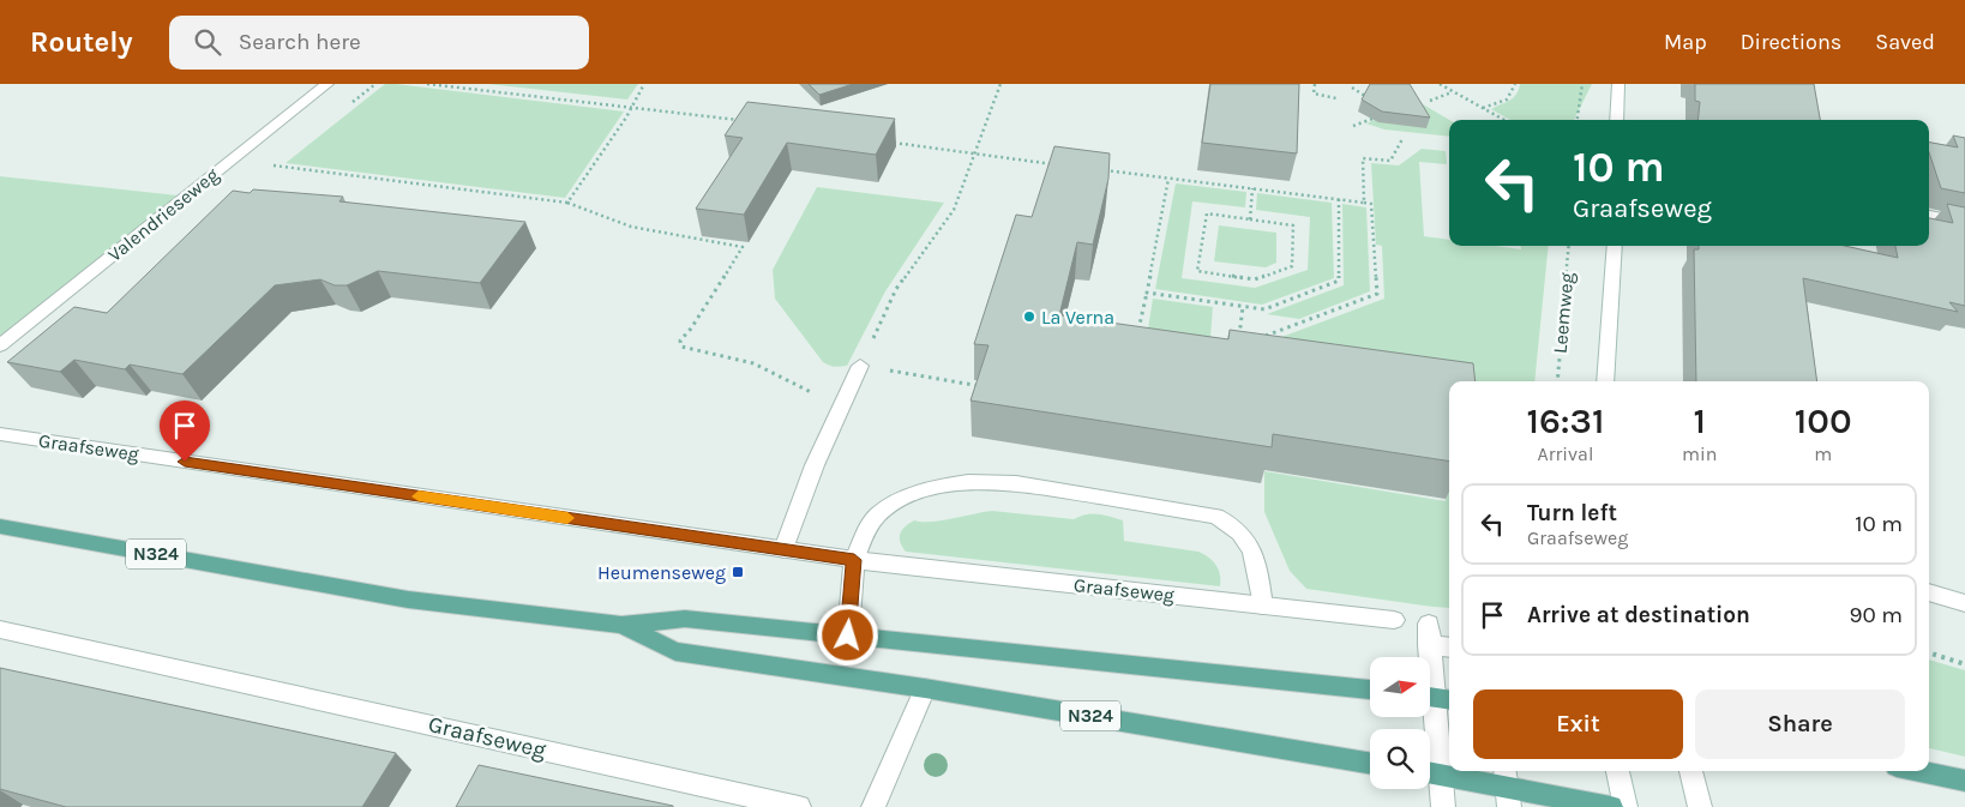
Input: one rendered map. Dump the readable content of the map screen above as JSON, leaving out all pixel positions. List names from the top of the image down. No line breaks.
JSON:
{"streets":{"main road":["N324"],"street":["Valendrieseweg","Graafseweg"],"path":["Leemweg"]},"places":{"other":["La Verna"],"transit":["Heumenseweg"]},"north":"right","page":{"header":"Routely","search":"Search here","nav":["Map","Directions","Saved"],"turn":["10 m","Graafseweg"],"eta":["16:31","Arrival","1","min","100","m"],"list":[{"name":"Turn left","note":"Graafseweg","value":"10 m"},{"name":"Arrive at destination","value":"90 m"}],"buttons":["Exit","Share"]}}
